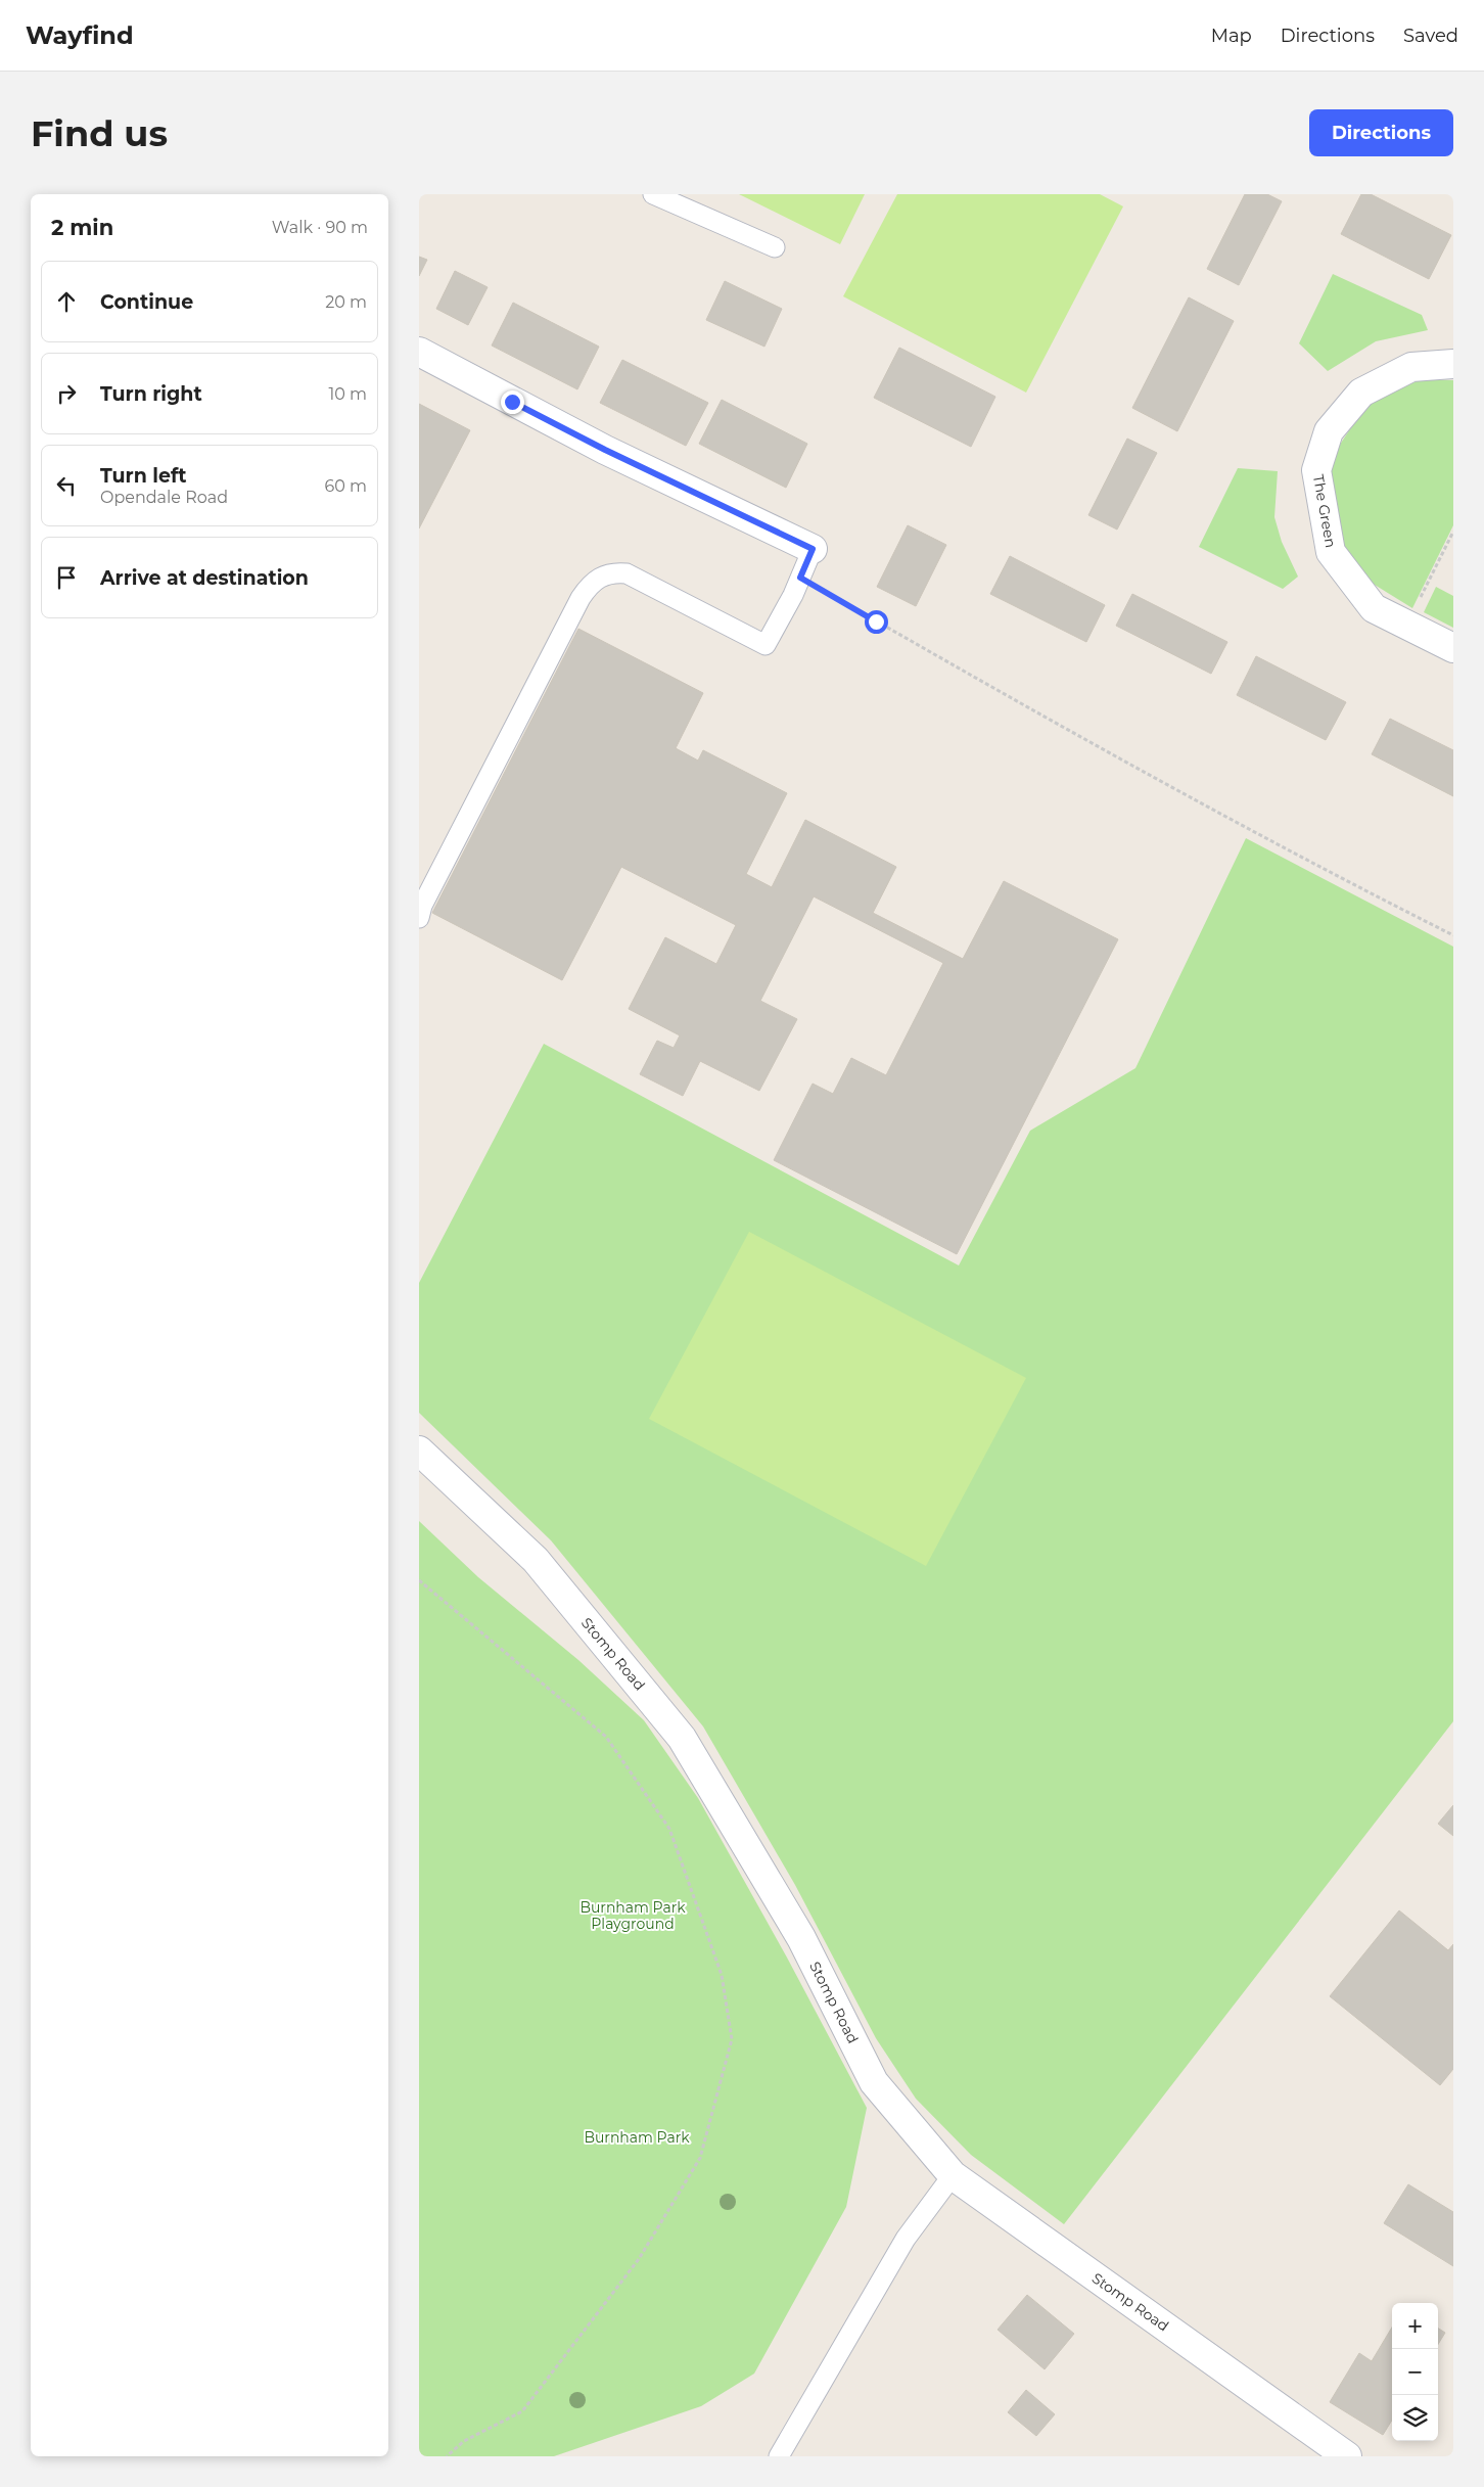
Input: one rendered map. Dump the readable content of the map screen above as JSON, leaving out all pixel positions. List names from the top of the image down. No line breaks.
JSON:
{"streets":{"street":["The Green","Stomp Road"]},"parks":["Burnham Park Playground","Burnham Park"],"page":{"header":"Wayfind","nav":["Map","Directions","Saved"],"buttons":"Directions","title":"Find us","heading":["2 min","Walk · 90 m"],"list":[["Continue","20 m"],["Turn right","10 m"],["Turn left","Opendale Road","60 m"],"Arrive at destination"],"map_buttons":["+","−"]}}
